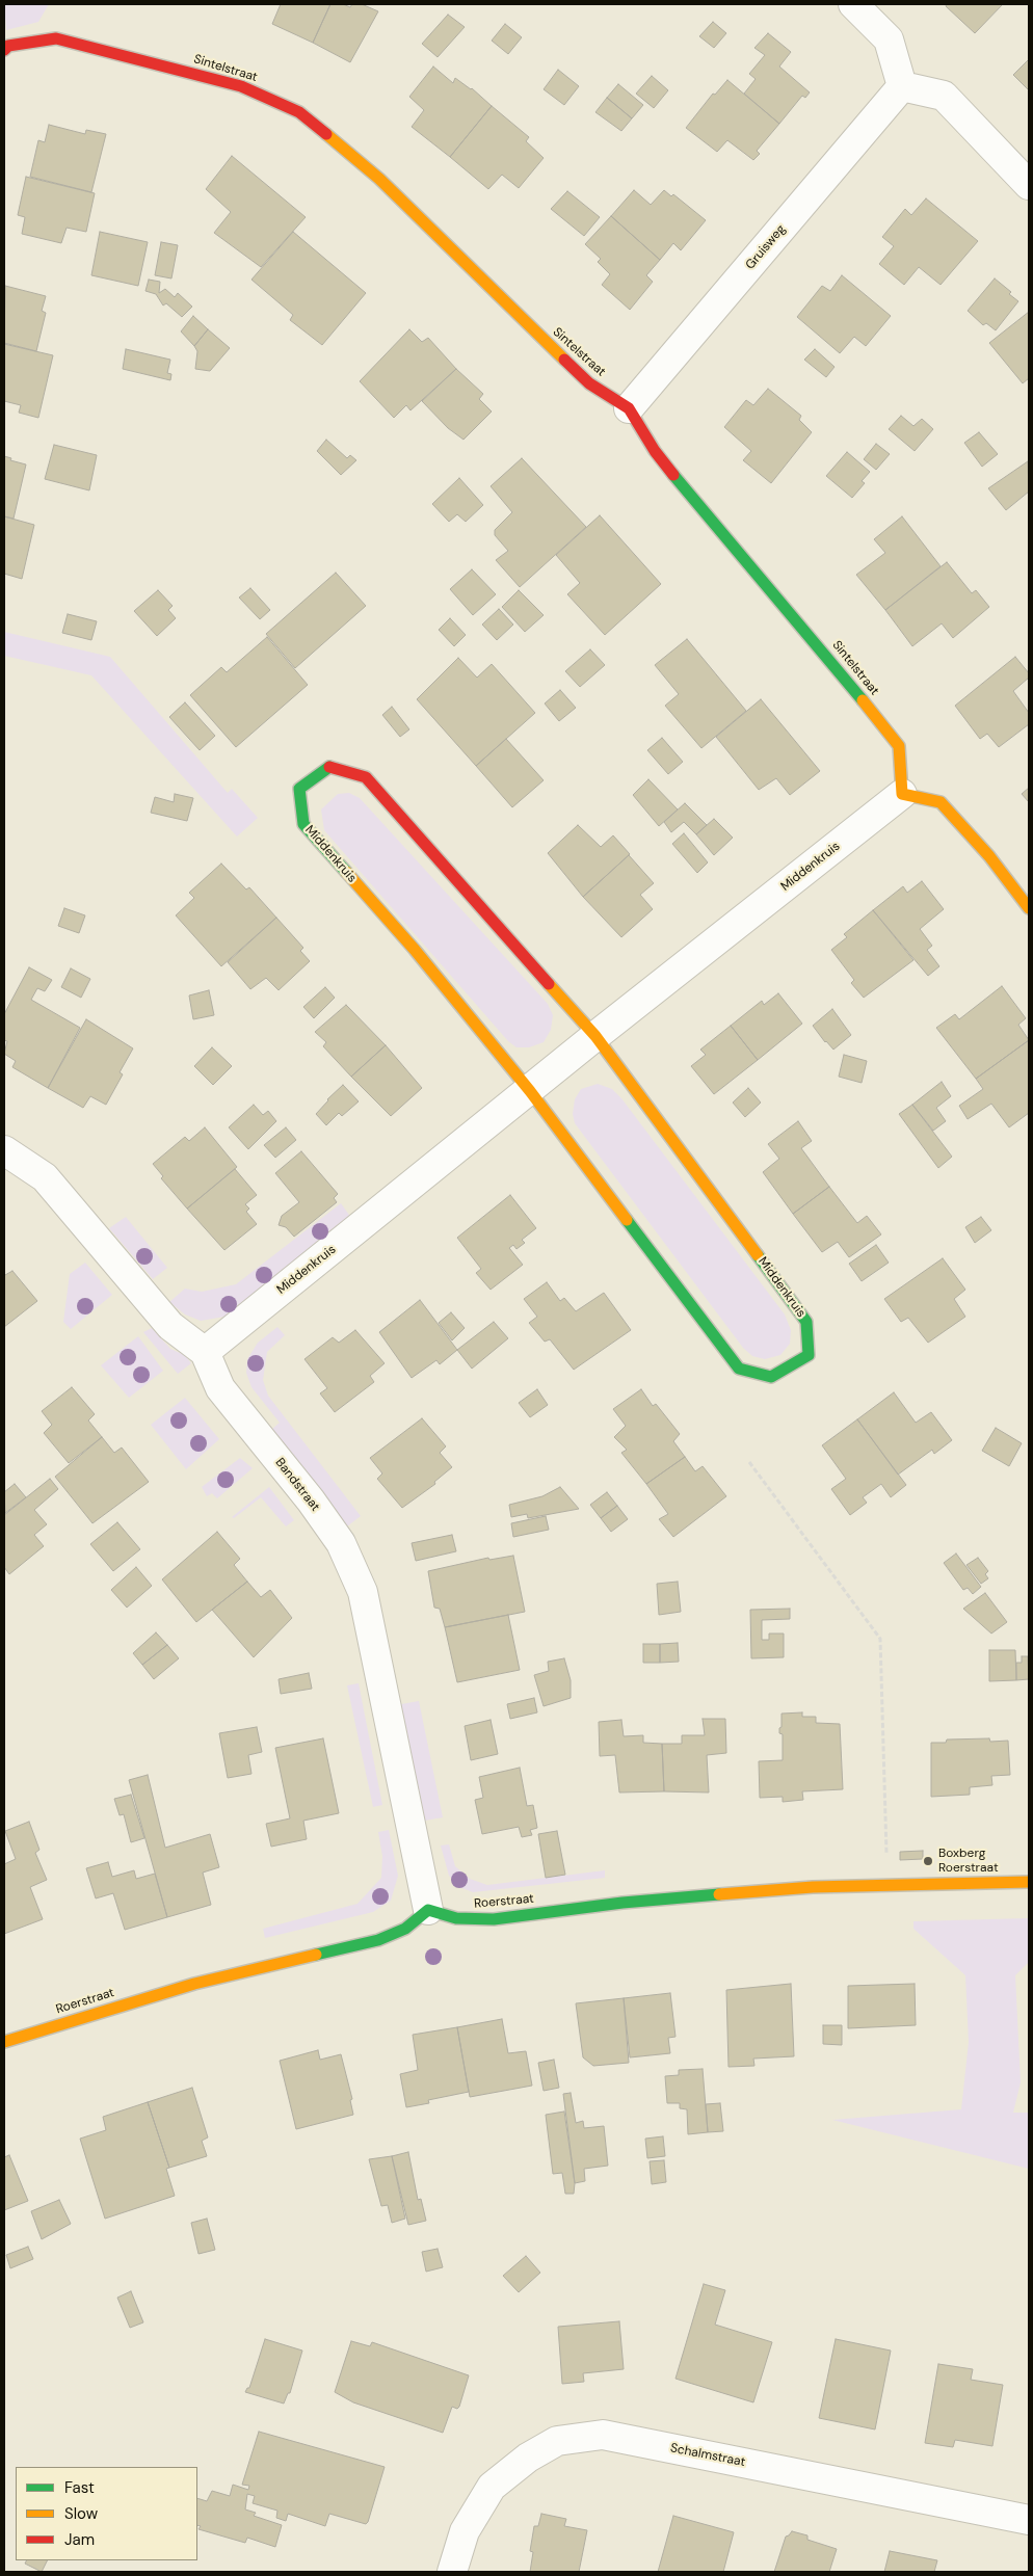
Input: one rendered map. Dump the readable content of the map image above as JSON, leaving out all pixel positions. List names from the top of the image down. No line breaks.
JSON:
{"streets":{"street":["Sintelstraat","Gruisweg","Middenkruis","Bandstraat","Roerstraat","Schalmstraat"]},"crossings":[["Sintelstraat","Gruisweg"],["Sintelstraat","Middenkruis"],["Middenkruis","Bandstraat"],["Bandstraat","Roerstraat"]],"places":["Boxberg Roerstraat"],"legend":["Fast","Slow","Jam"]}
